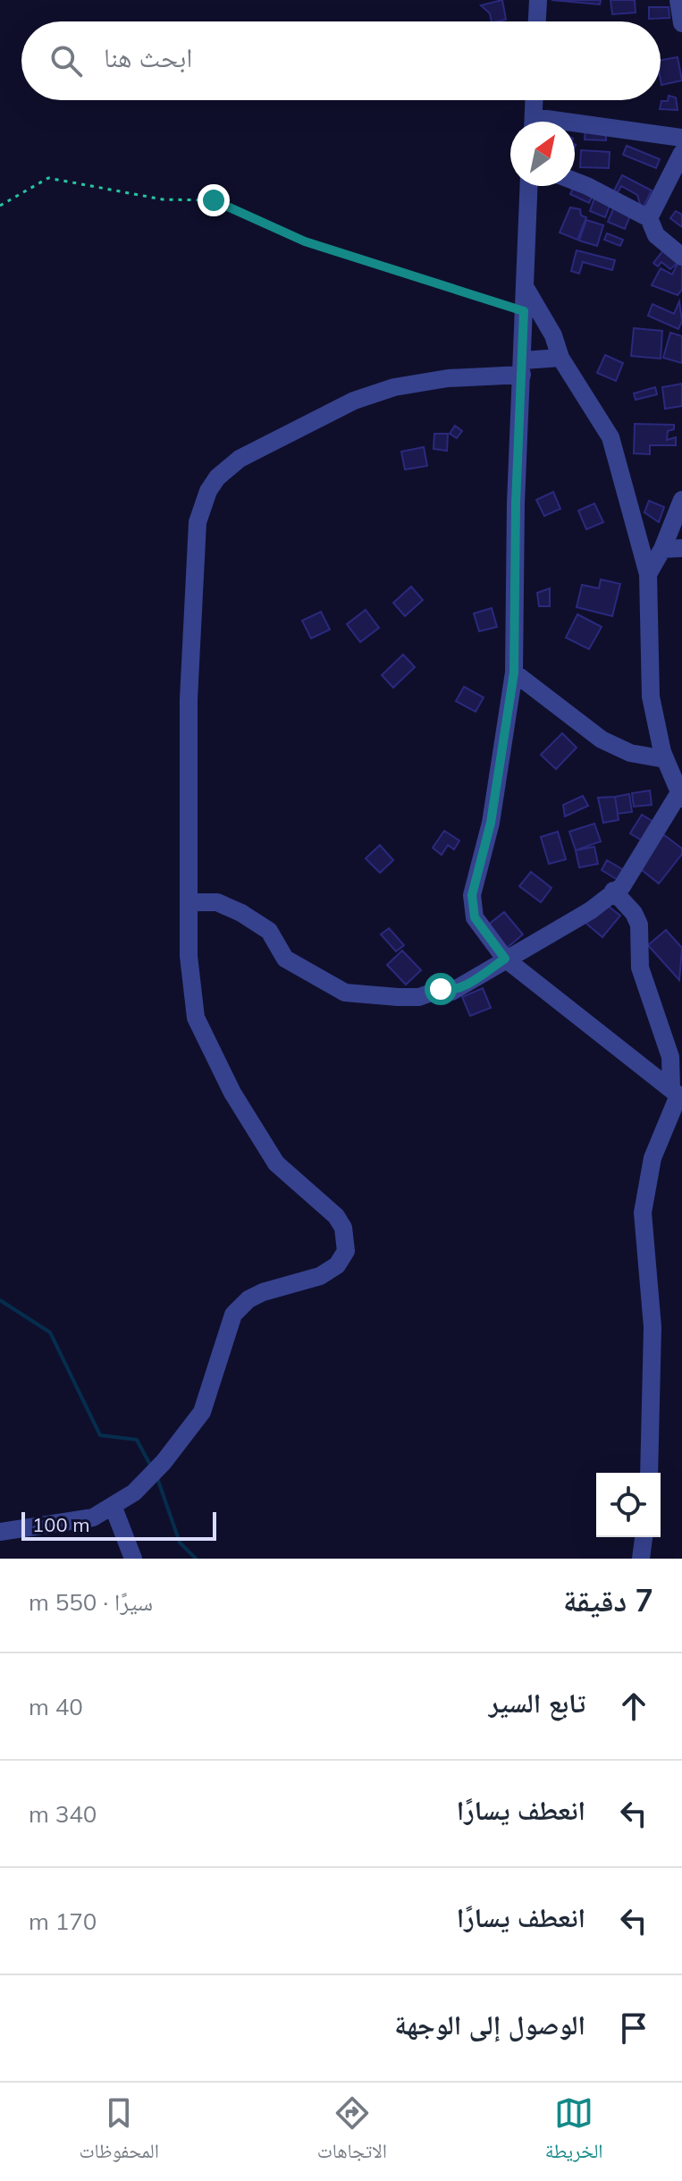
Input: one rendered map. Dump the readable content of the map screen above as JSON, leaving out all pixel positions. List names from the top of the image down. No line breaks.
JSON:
{"scale_bar":"100 m","north":"top right","page":{"search":"ابحث هنا","scale":"100 m","heading":["7 دقيقة","سيرًا · 550 m"],"list":[["تابع السير","40 m"],["انعطف يسارًا","340 m"],["انعطف يسارًا","170 m"],"الوصول إلى الوجهة"],"nav":["الخريطة","الاتجاهات","المحفوظات"]}}
